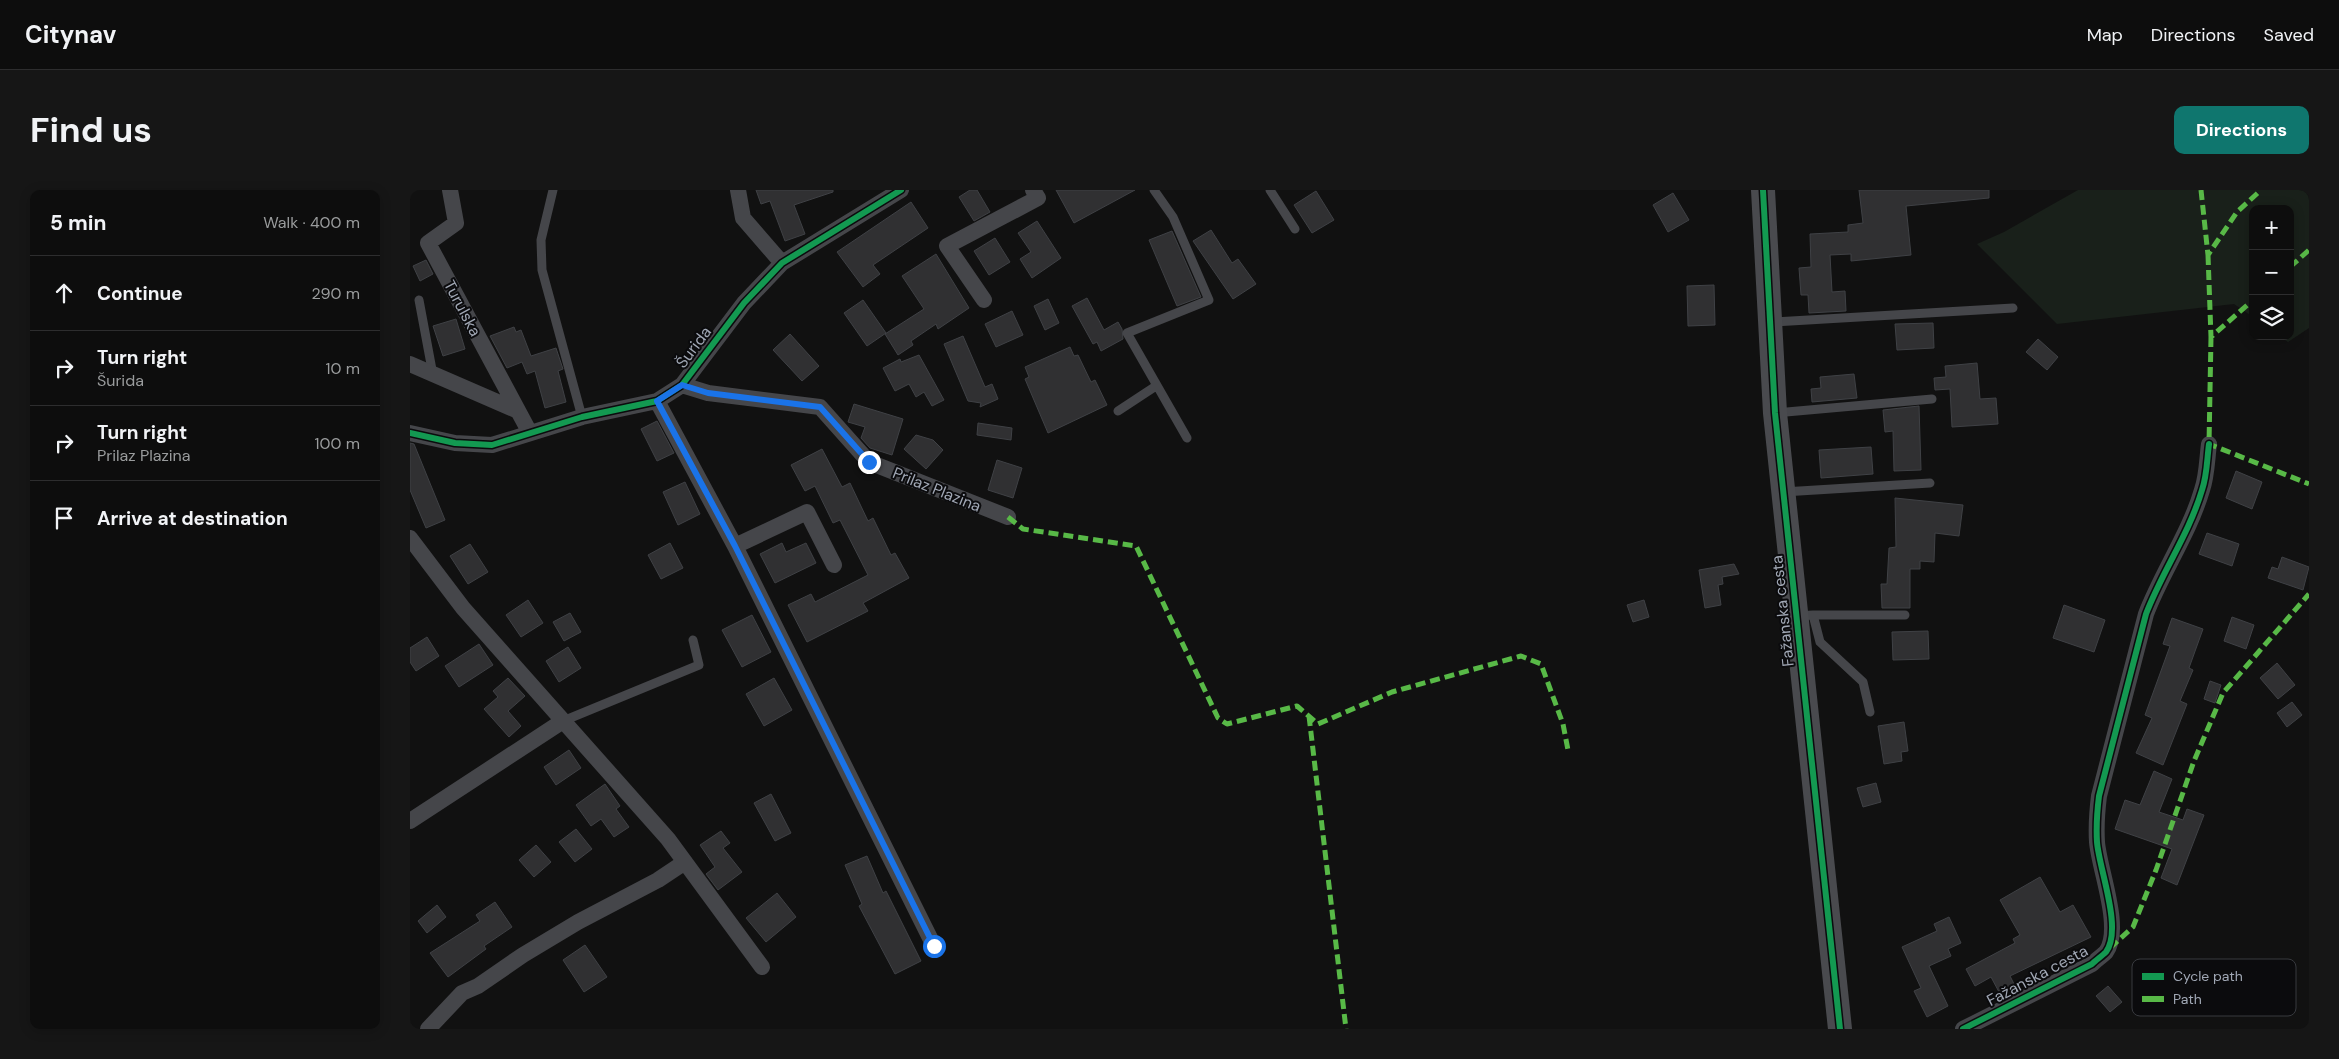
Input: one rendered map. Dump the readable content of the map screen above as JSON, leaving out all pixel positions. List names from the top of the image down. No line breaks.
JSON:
{"streets":{"main road":["Fažanska cesta"],"street":["Turulska","Šurida","Prilaz Plazina"]},"crossings":[["Turulska","Šurida"],["Šurida","Prilaz Plazina"]],"legend":["Cycle path","Path"],"page":{"header":"Citynav","nav":["Map","Directions","Saved"],"buttons":"Directions","title":"Find us","heading":["5 min","Walk · 400 m"],"map_buttons":["+","−"],"list":[["Continue","290 m"],["Turn right","Šurida","10 m"],["Turn right","Prilaz Plazina","100 m"],"Arrive at destination"]}}
